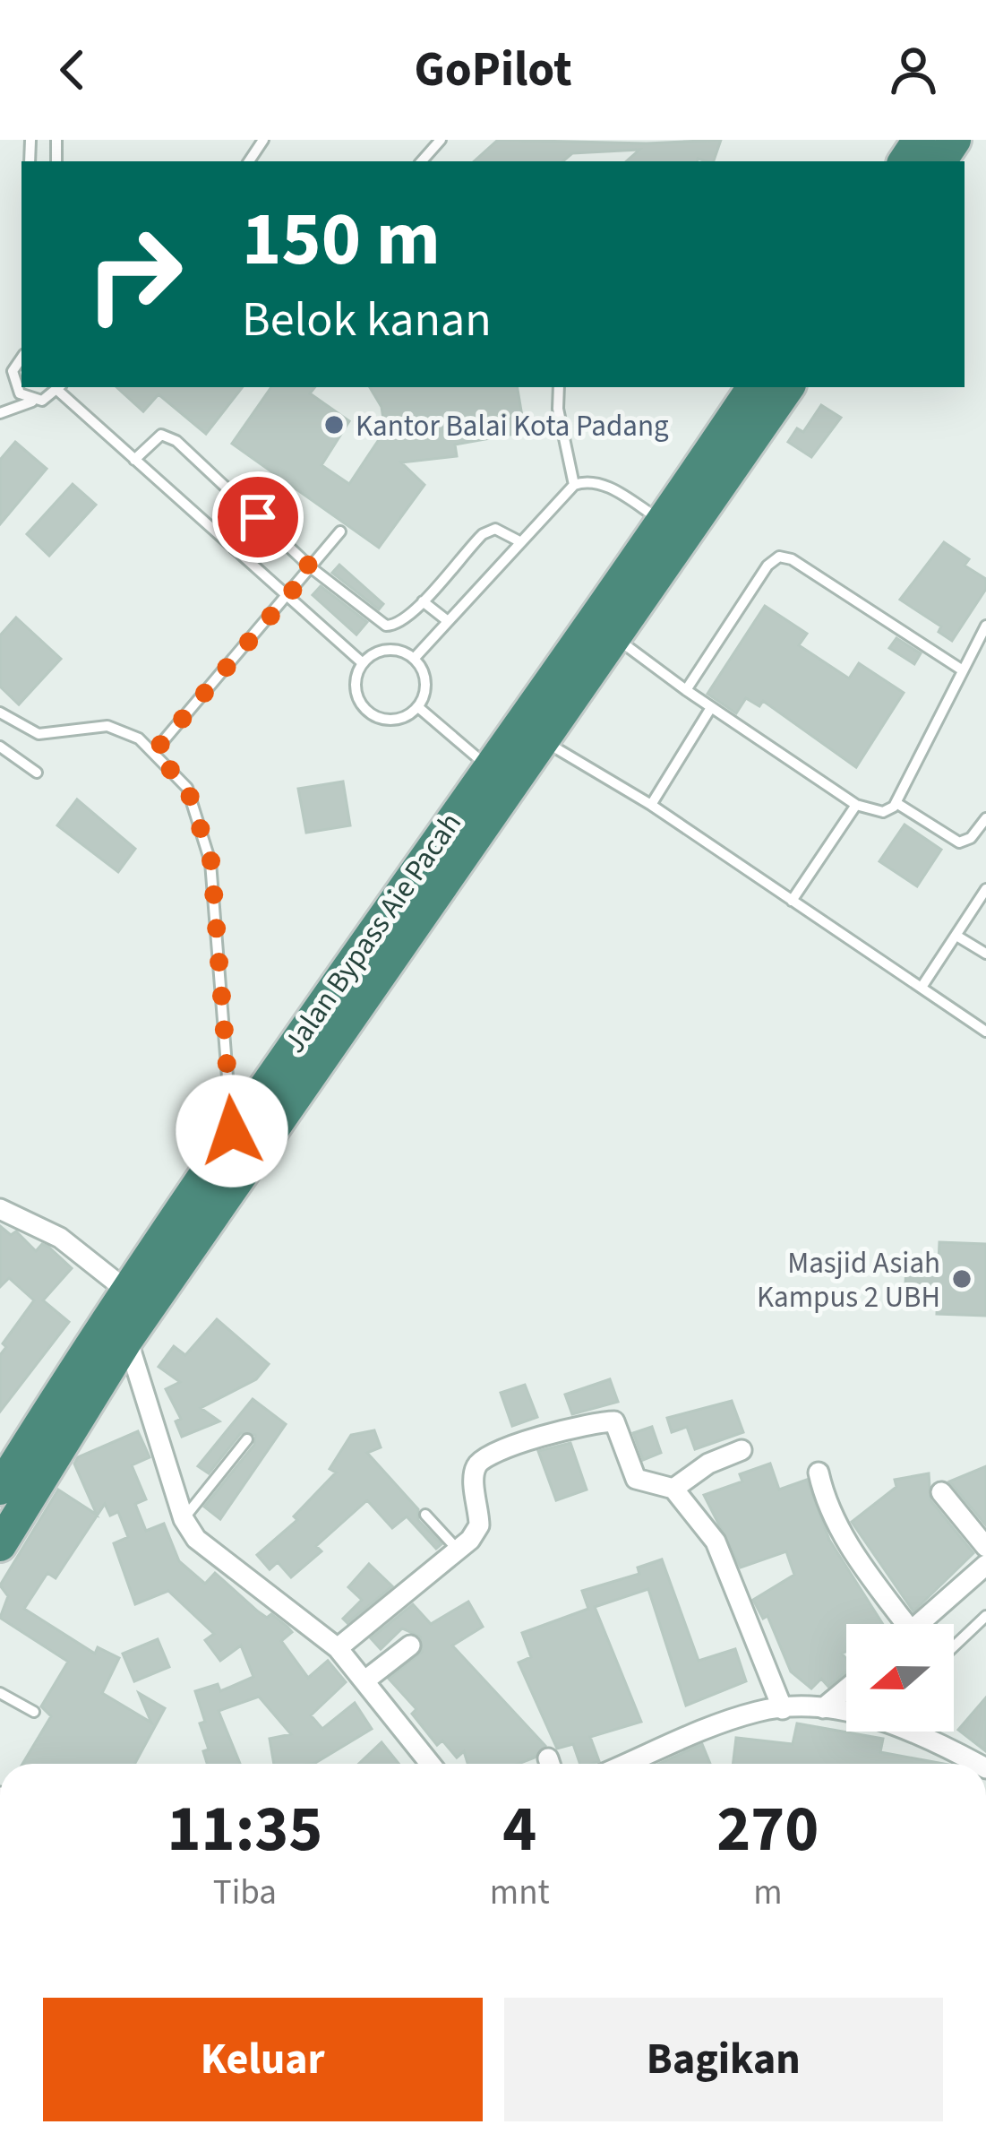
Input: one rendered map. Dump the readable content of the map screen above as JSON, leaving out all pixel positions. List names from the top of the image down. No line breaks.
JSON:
{"streets":{"highway":["Jalan Bypass Aie Pacah"]},"places":["Kantor Balai Kota Padang","Masjid Asiah Kampus 2 UBH"],"north":"left","page":{"header":"GoPilot","turn":["150 m","Belok kanan"],"eta":["11:35","Tiba","4","mnt","270","m"],"buttons":["Keluar","Bagikan"]}}
